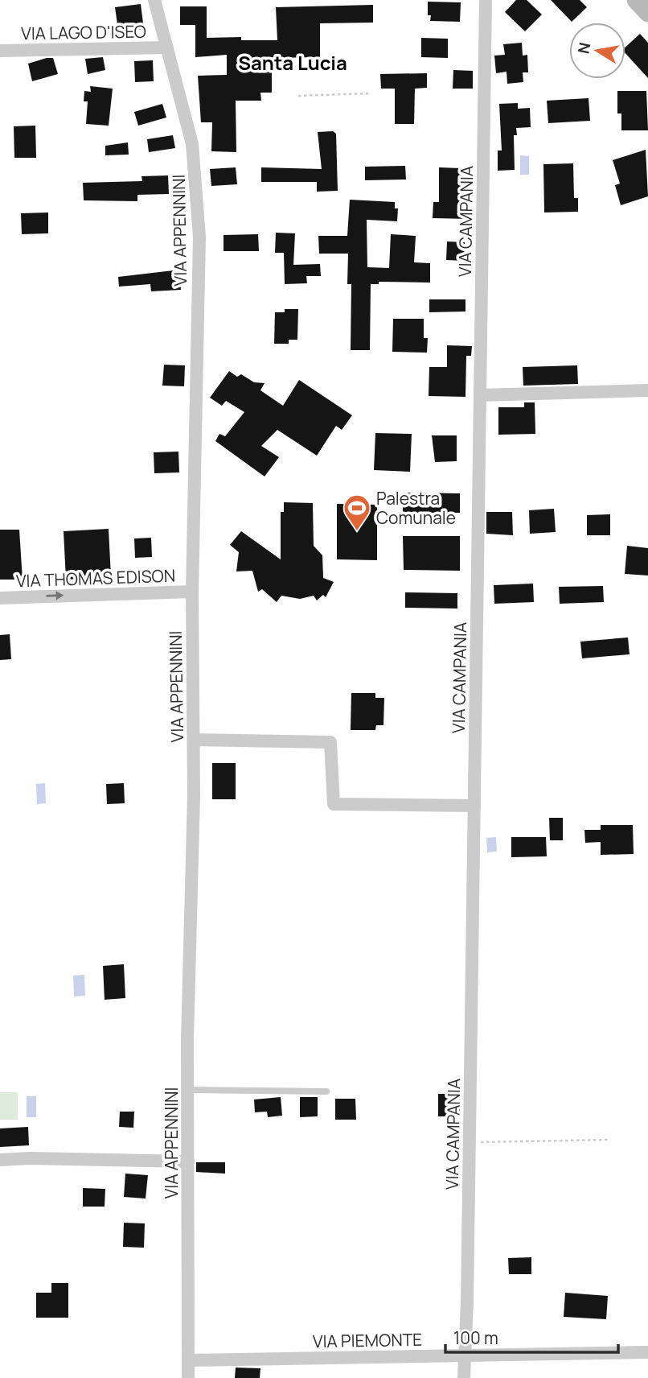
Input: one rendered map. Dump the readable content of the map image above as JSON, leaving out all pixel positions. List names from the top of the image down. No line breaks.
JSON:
{"streets":{"street":["VIA LAGO D'ISEO","VIA CAMPANIA","VIA APPENNINI","VIA THOMAS EDISON","VIA PIEMONTE"]},"crossings":[["VIA LAGO D'ISEO","VIA APPENNINI"],["VIA CAMPANIA","VIA PIEMONTE"],["VIA APPENNINI","VIA THOMAS EDISON"],["VIA APPENNINI","VIA PIEMONTE"]],"one_way":["VIA THOMAS EDISON"],"districts":["Santa Lucia"],"places":{"sports":["Palestra Comunale"]},"scale_bar":"100 m","north":"left"}
